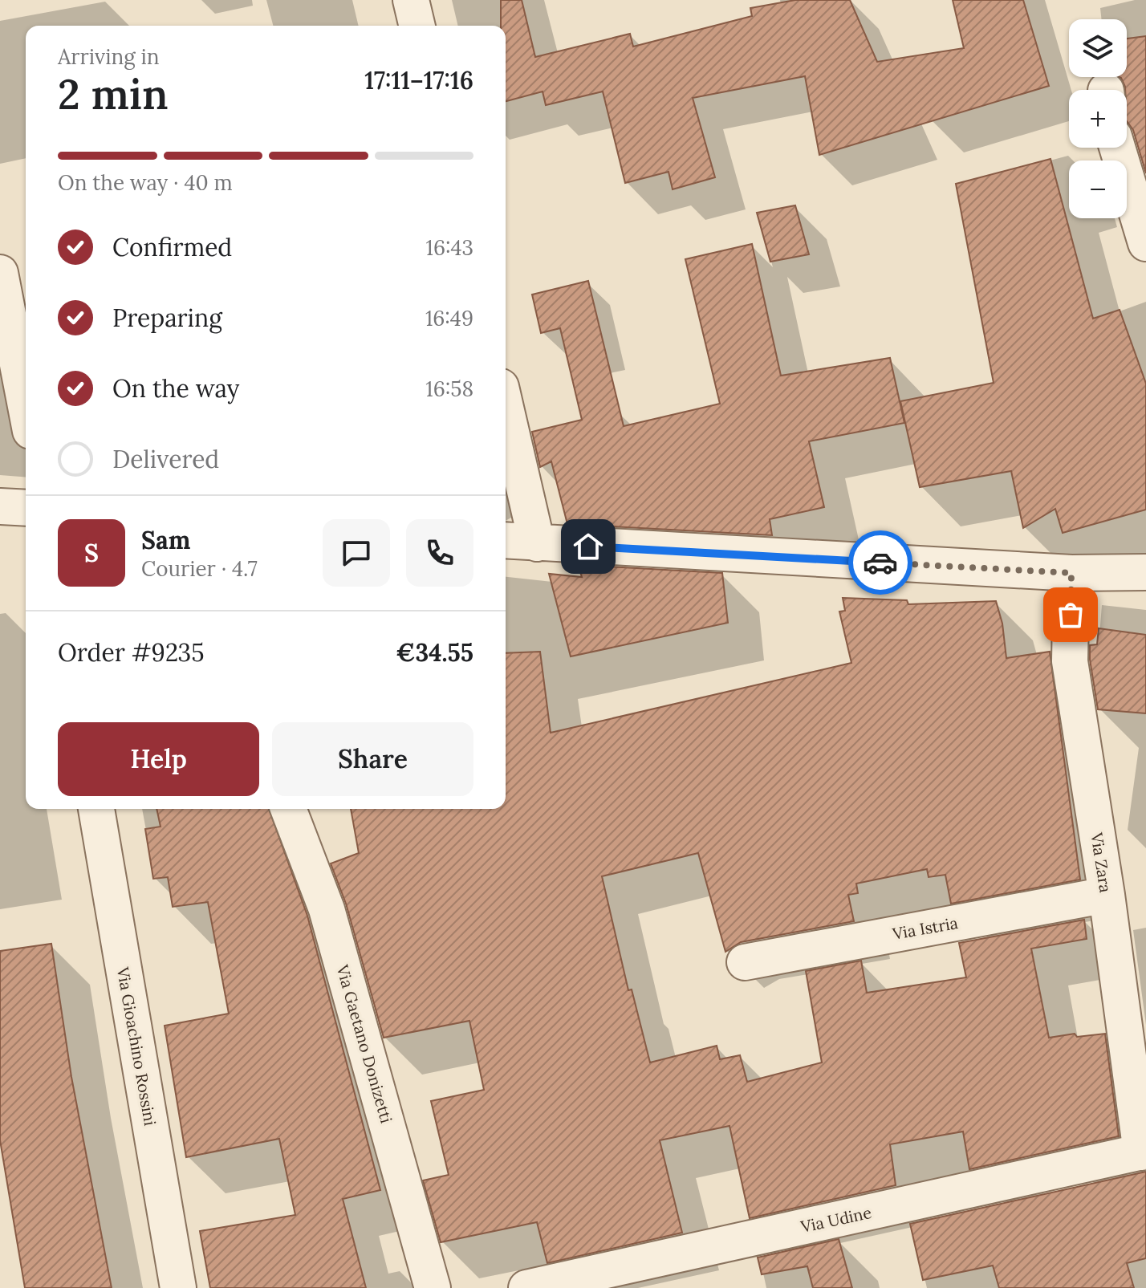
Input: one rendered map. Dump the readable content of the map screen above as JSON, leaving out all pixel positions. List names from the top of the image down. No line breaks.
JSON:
{"streets":{"street":["Via Zara","Via Istria","Via Gaetano Donizetti","Via Gioachino Rossini","Via Udine"]},"crossings":[["Via Zara","Via Istria"],["Via Zara","Via Udine"]],"page":{"map_buttons":["+","−"],"heading":["2 min","Arriving in","17:11–17:16"],"panel":["Sam","Courier · 4.7","Order #9235","€34.55"],"bar":"On the way · 40 m","list":[["Confirmed","16:43"],["Preparing","16:49"],["On the way","16:58"],"Delivered"],"round":"S","buttons":["Help","Share"]}}
